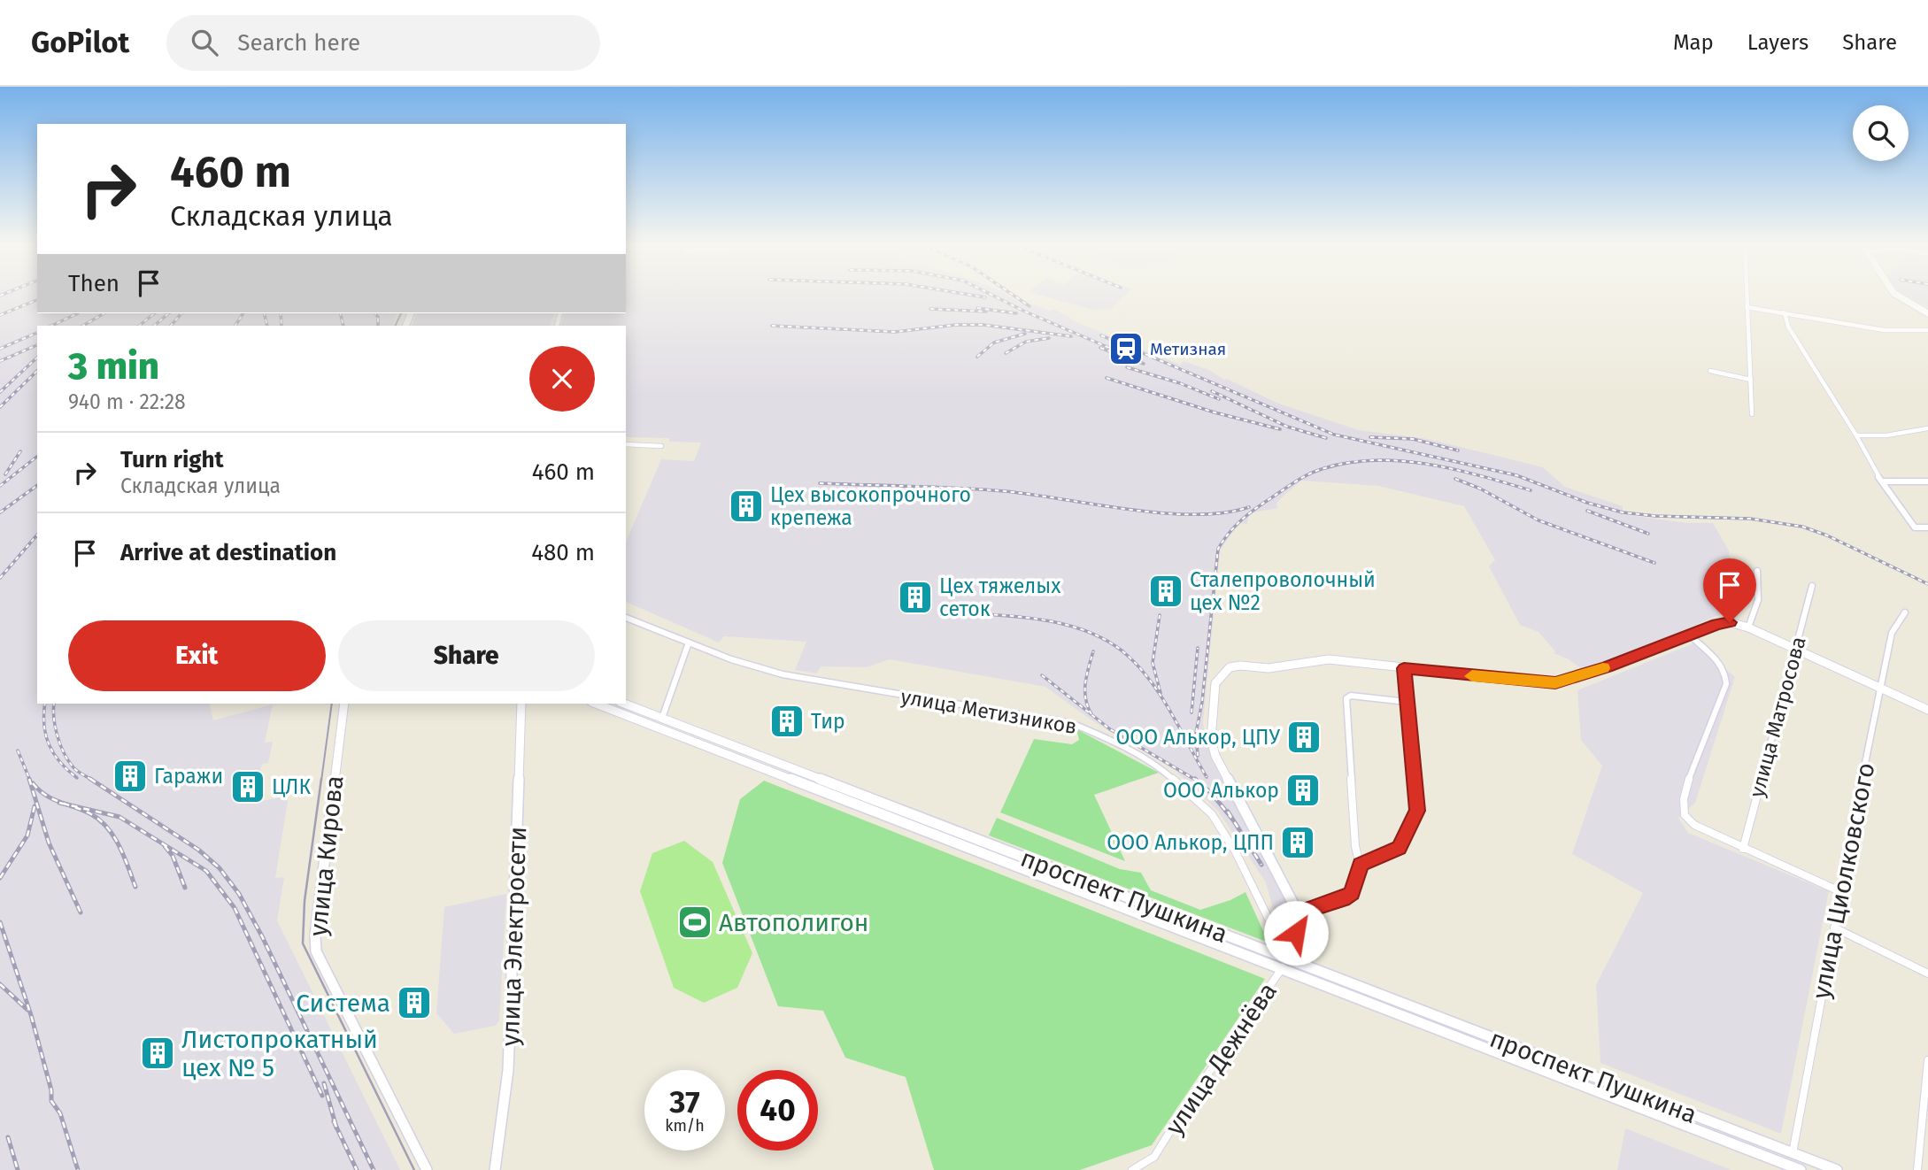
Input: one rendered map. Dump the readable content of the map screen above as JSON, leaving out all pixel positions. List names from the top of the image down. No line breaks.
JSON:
{"streets":{"main road":["улица Кирова","проспект Пушкина","улица Электросети"],"street":["улица Метизников","улица Матросова","улица Циолковского","улица Дежнёва"]},"crossings":[["улица Метизников","проспект Пушкина"],["улица Метизников","улица Дежнёва"],["улица Циолковского","проспект Пушкина"],["проспект Пушкина","улица Дежнёва"]],"places":{"station":["Метизная"],"building":["Цех высокопрочного крепежа","Сталепроволочный цех №2","Цех тяжелых сеток","Тир","ООО Алькор, ЦПУ","Гаражи","ЦЛК","ООО Алькор","ООО Алькор, ЦПП","Система","Листопрокатный цех № 5"],"sports":["Автополигон"]},"page":{"header":"GoPilot","search":"Search here","nav":["Map","Layers","Share"],"turn":["460 m","Складская улица"],"then":"Then","heading":["3 min","940 m · 22:28"],"list":[{"name":"Turn right","note":"Складская улица","value":"460 m"},{"name":"Arrive at destination","value":"480 m"}],"buttons":["Exit","Share"],"speed":"37 km/h","limit":"40"}}
